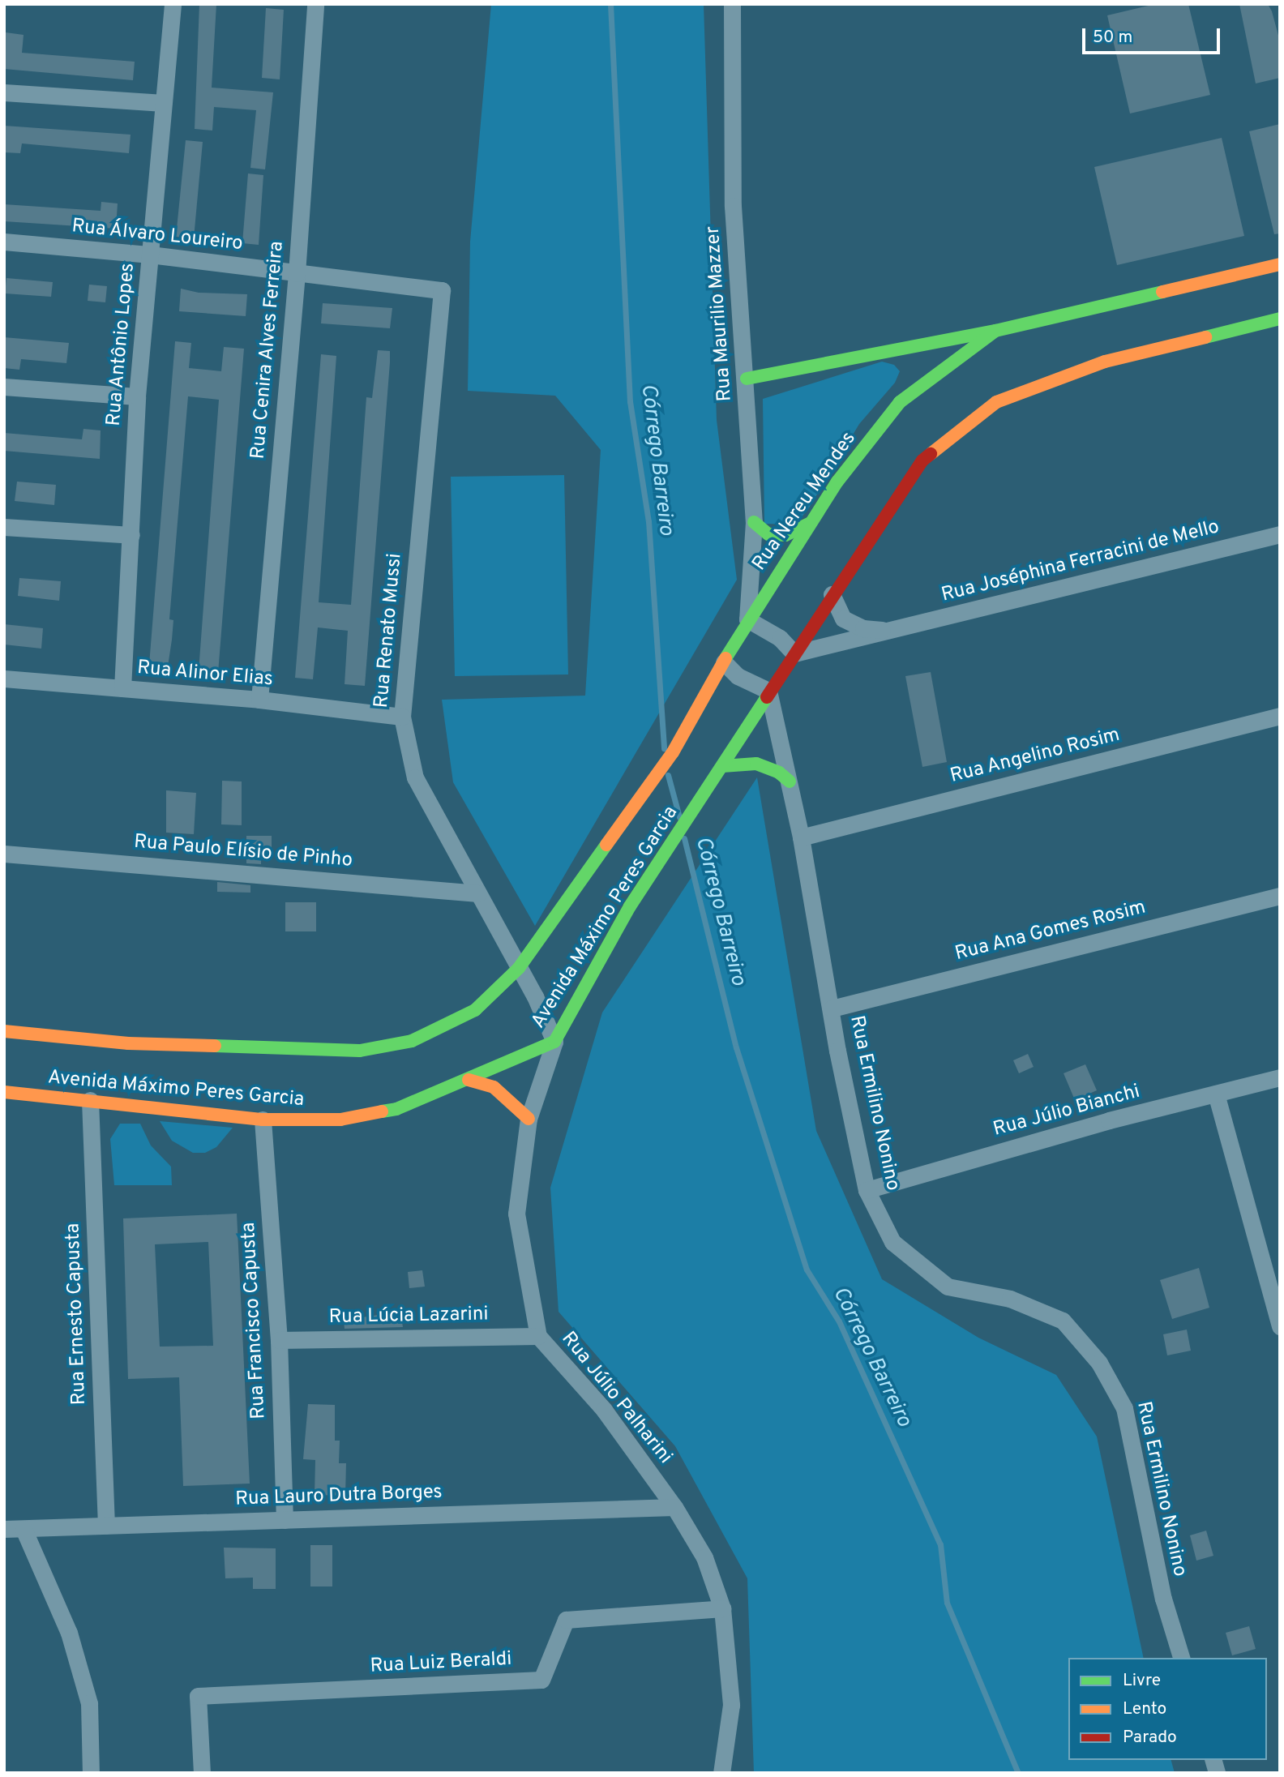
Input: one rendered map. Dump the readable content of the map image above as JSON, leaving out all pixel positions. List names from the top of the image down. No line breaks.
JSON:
{"streets":{"main road":["Rua Nereu Mendes","Avenida Máximo Peres Garcia"],"street":["Rua Álvaro Loureiro","Rua Maurilio Mazzer","Rua Antônio Lopes","Rua Cenira Alves Ferreira","Rua Joséphina Ferracini de Mello","Rua Renato Mussi","Rua Alinor Elias","Rua Angelino Rosim","Rua Paulo Elísio de Pinho","Rua Ana Gomes Rosim","Rua Ermilino Nonino","Rua Júlio Bianchi","Rua Ernesto Capusta","Rua Lúcia Lazarini","Rua Francisco Capusta","Rua Júlio Palharini","Rua Lauro Dutra Borges","Rua Luiz Beraldi"]},"crossings":[["Rua Álvaro Loureiro","Rua Antônio Lopes"],["Rua Álvaro Loureiro","Rua Cenira Alves Ferreira"],["Rua Álvaro Loureiro","Rua Renato Mussi"],["Rua Maurilio Mazzer","Rua Nereu Mendes"],["Rua Antônio Lopes","Rua Alinor Elias"],["Rua Cenira Alves Ferreira","Rua Alinor Elias"],["Rua Nereu Mendes","Rua Renato Mussi"],["Rua Joséphina Ferracini de Mello","Avenida Máximo Peres Garcia"],["Rua Renato Mussi","Rua Alinor Elias"],["Rua Renato Mussi","Rua Paulo Elísio de Pinho"],["Rua Renato Mussi","Avenida Máximo Peres Garcia"],["Rua Renato Mussi","Rua Júlio Palharini"],["Rua Angelino Rosim","Rua Ermilino Nonino"],["Avenida Máximo Peres Garcia","Rua Ermilino Nonino"],["Avenida Máximo Peres Garcia","Rua Ernesto Capusta"],["Avenida Máximo Peres Garcia","Rua Francisco Capusta"],["Avenida Máximo Peres Garcia","Rua Júlio Palharini"],["Rua Ana Gomes Rosim","Rua Ermilino Nonino"],["Rua Ermilino Nonino","Rua Júlio Bianchi"],["Rua Ernesto Capusta","Rua Lauro Dutra Borges"],["Rua Lúcia Lazarini","Rua Francisco Capusta"],["Rua Lúcia Lazarini","Rua Júlio Palharini"],["Rua Francisco Capusta","Rua Lauro Dutra Borges"],["Rua Júlio Palharini","Rua Lauro Dutra Borges"],["Rua Júlio Palharini","Rua Luiz Beraldi"]],"water":["Córrego Barreiro"],"legend":["Livre","Lento","Parado"],"scale_bar":"50 m"}
